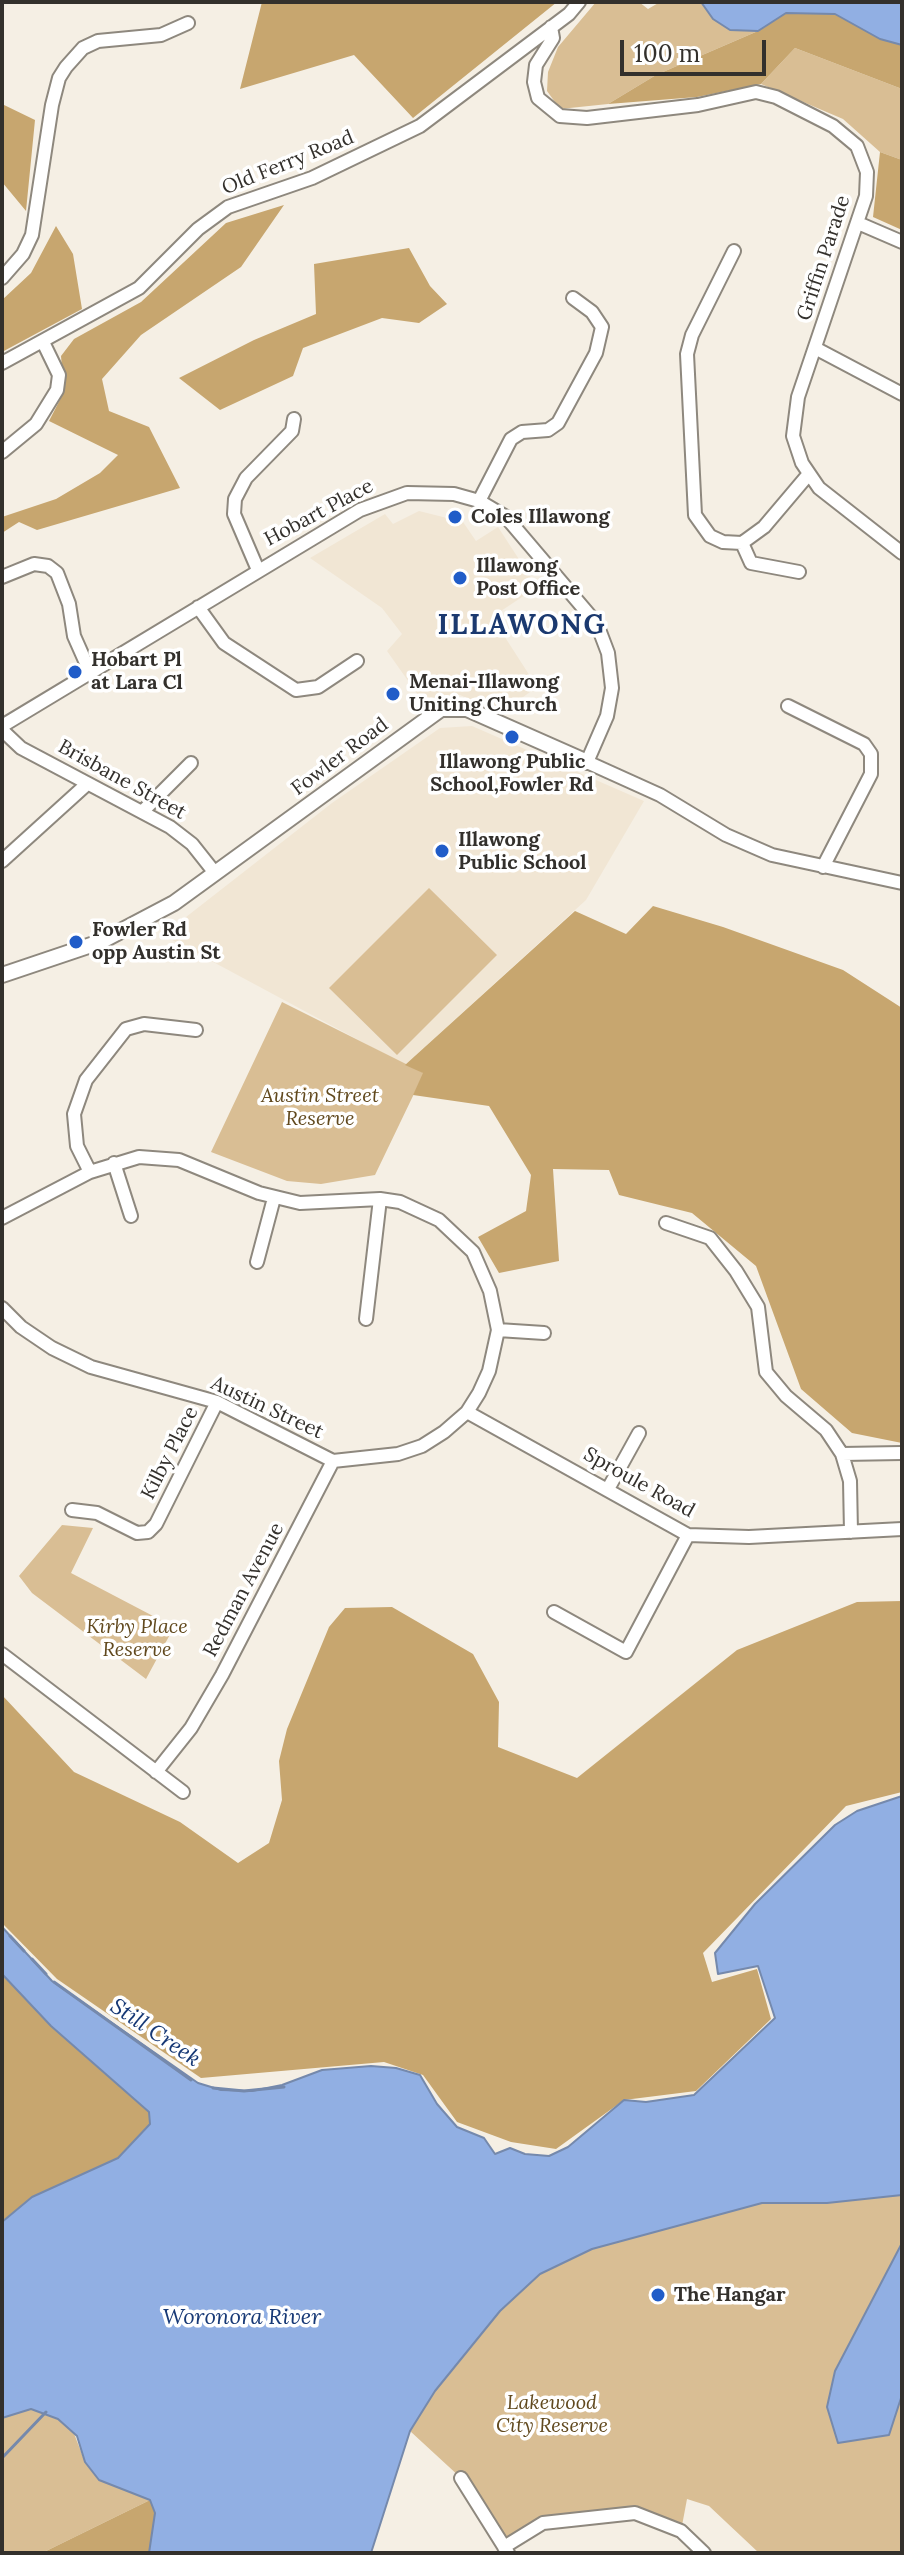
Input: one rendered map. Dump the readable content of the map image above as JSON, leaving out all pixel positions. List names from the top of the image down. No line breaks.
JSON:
{"streets":{"street":["Old Ferry Road","Griffin Parade","Hobart Place","Fowler Road","Brisbane Street","Austin Street","Kilby Place","Sproule Road","Redman Avenue"]},"crossings":[["Old Ferry Road","Griffin Parade"],["Hobart Place","Fowler Road"],["Hobart Place","Brisbane Street"],["Fowler Road","Brisbane Street"],["Austin Street","Kilby Place"],["Austin Street","Sproule Road"],["Austin Street","Redman Avenue"]],"districts":["ILLAWONG"],"water":["Still Creek","Woronora River"],"parks":["Austin Street Reserve","Kirby Place Reserve","Lakewood City Reserve"],"places":["Coles Illawong","Illawong Post Office","Hobart Pl at Lara Cl","Menai-Illawong Uniting Church","Illawong Public School,Fowler Rd","Illawong Public School","Fowler Rd opp Austin St","The Hangar"],"scale_bar":"100 m"}
